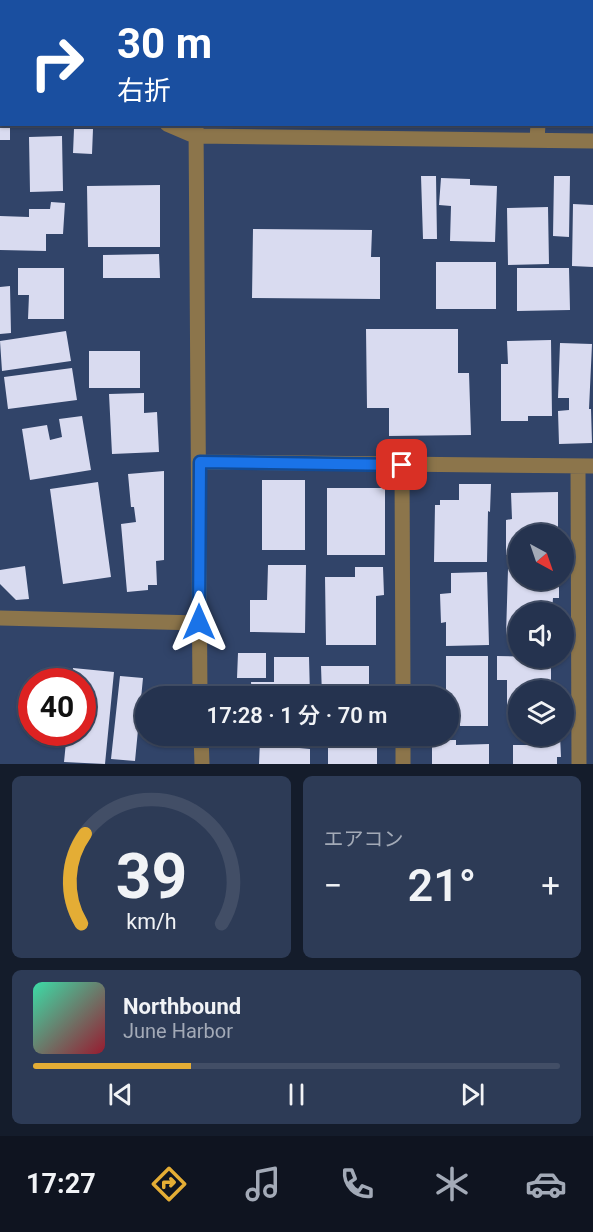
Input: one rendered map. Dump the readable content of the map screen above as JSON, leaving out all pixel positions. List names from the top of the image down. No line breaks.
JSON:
{"north":"bottom right","page":{"turn":["30 m","右折"],"limit":"40","trip":"17:28 · 1 分 · 70 m","tile":"エアコン","heat":["−","21°","+"],"song":["Northbound","June Harbor"],"tabs":"17:27","gauge":["39","km/h"]}}
